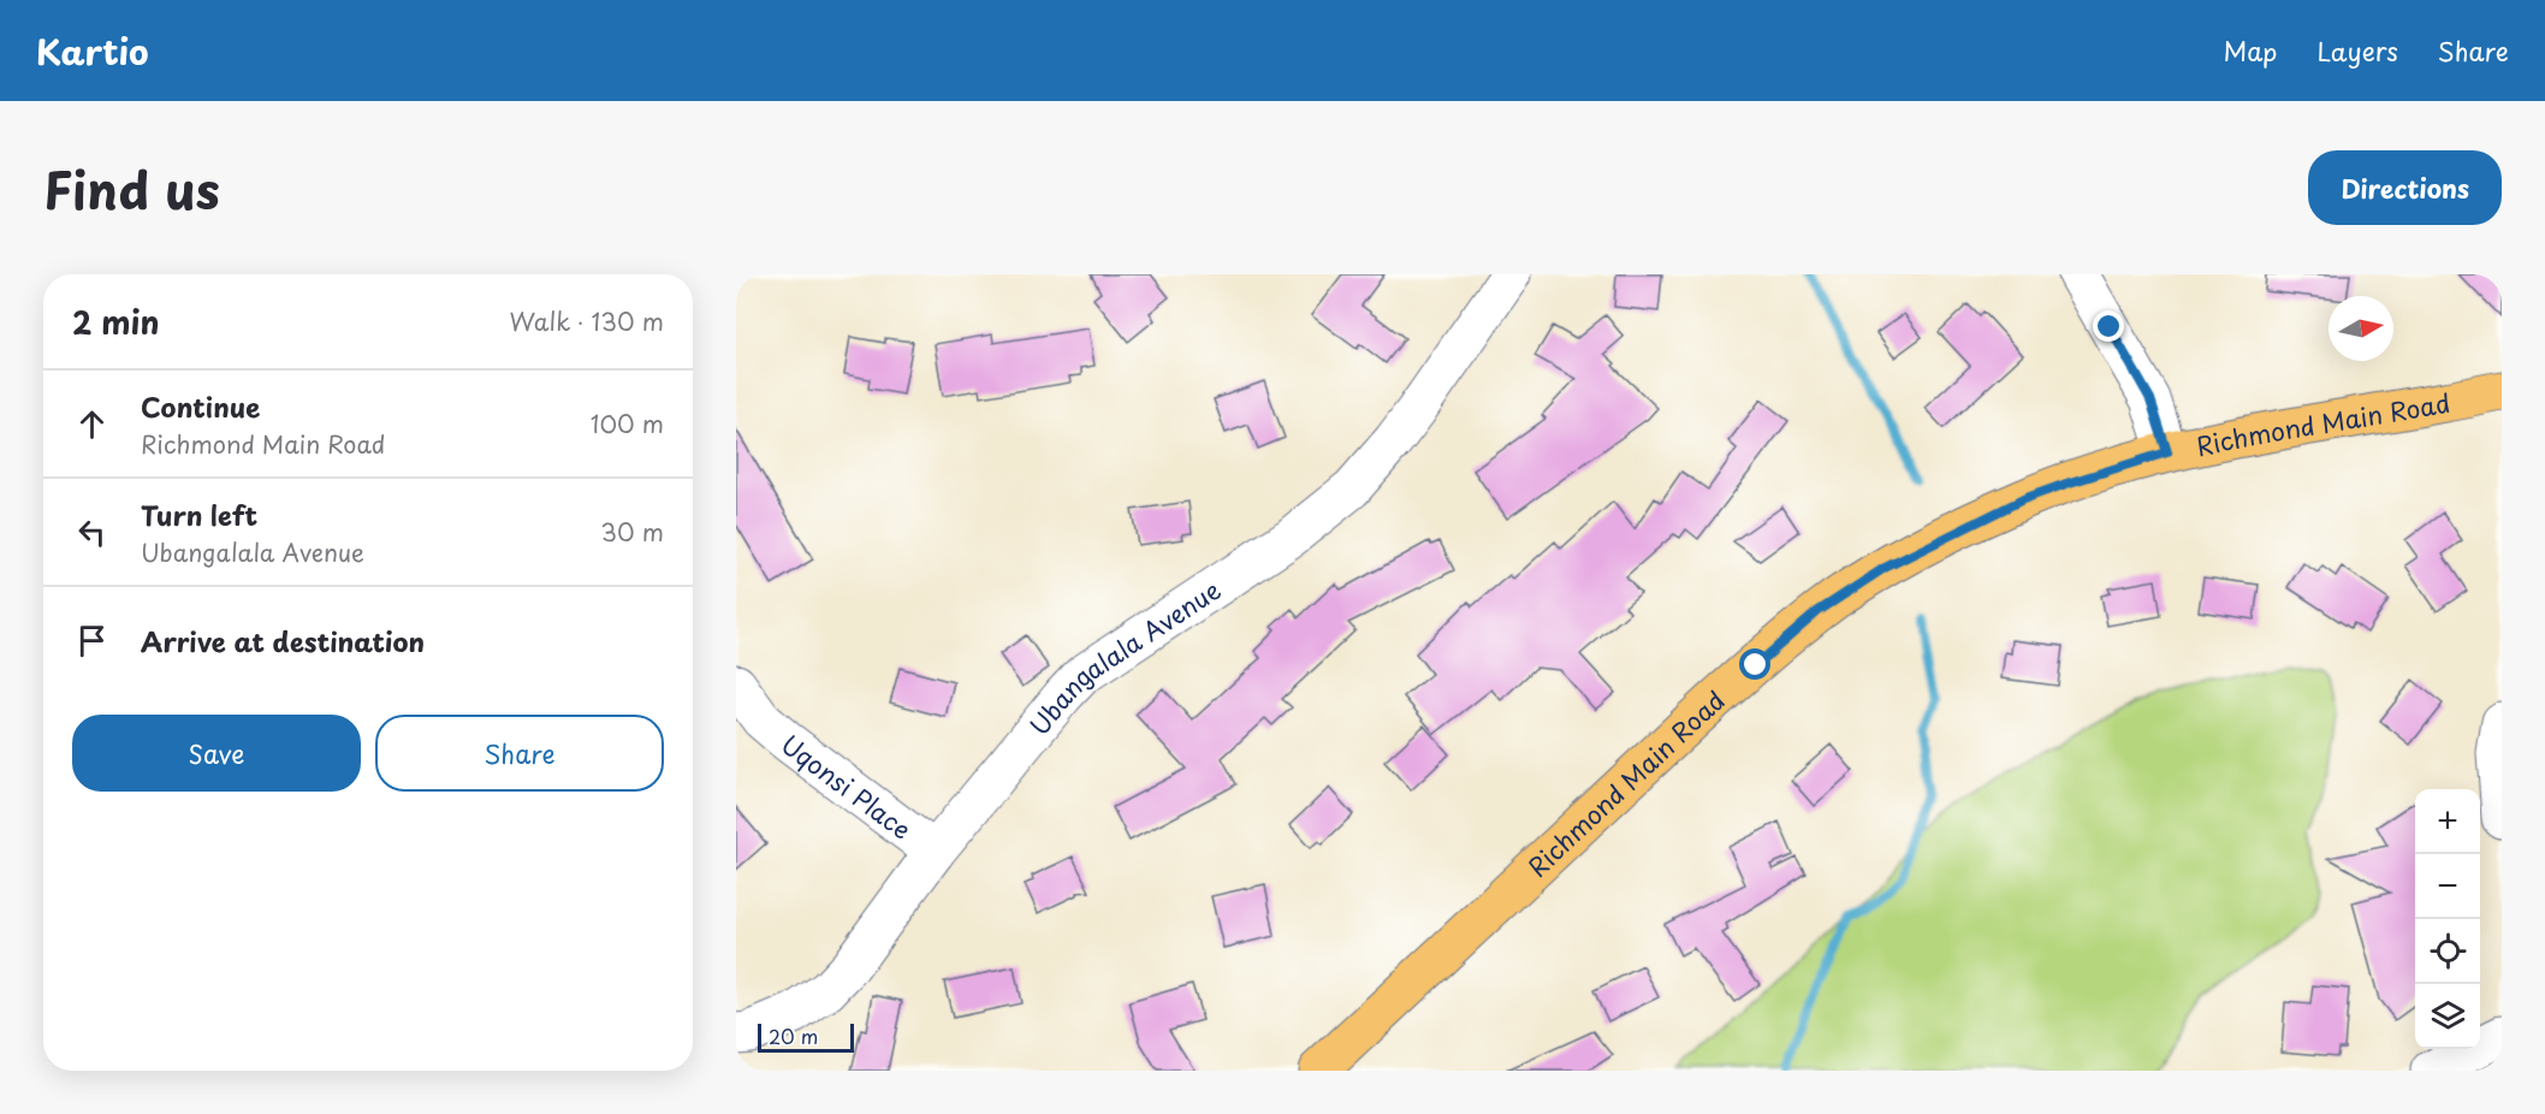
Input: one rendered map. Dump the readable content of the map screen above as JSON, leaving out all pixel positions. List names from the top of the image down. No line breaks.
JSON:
{"streets":{"main road":["Richmond Main Road"],"street":["Ubangalala Avenue","Uqonsi Place"]},"crossings":[["Ubangalala Avenue","Uqonsi Place"]],"scale_bar":"20 m","north":"right","page":{"header":"Kartio","nav":["Map","Layers","Share"],"title":"Find us","buttons":["Directions",["Save","Share"]],"heading":["2 min","Walk · 130 m"],"list":[["Continue","Richmond Main Road","100 m"],["Turn left","Ubangalala Avenue","30 m"],"Arrive at destination"],"map_buttons":["+","−"],"scale":"20 m"}}
